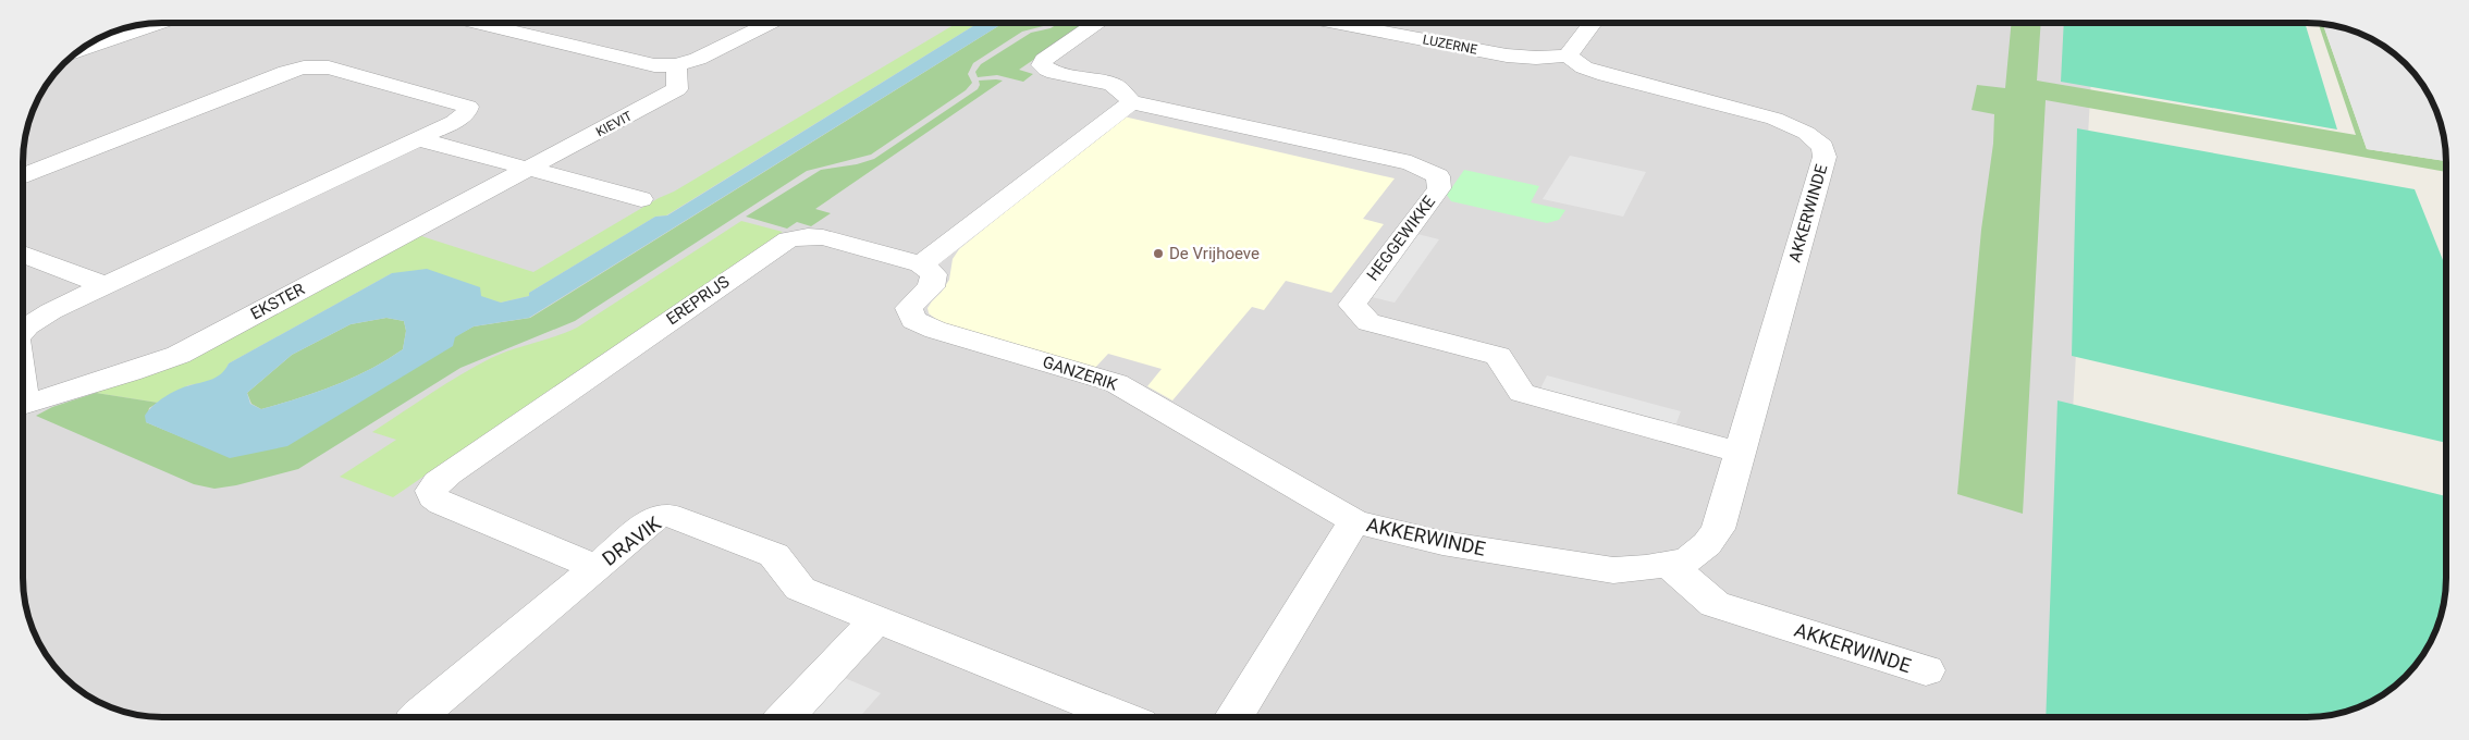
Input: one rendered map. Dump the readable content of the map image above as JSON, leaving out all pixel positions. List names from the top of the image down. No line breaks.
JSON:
{"streets":{"street":["LUZERNE","KIEVIT","AKKERWINDE","HEGGEWIKKE","EREPRIJS","EKSTER","GANZERIK","DRAVIK"]},"crossings":[["LUZERNE","AKKERWINDE"],["KIEVIT","EKSTER"],["AKKERWINDE","HEGGEWIKKE"],["AKKERWINDE","GANZERIK"],["EREPRIJS","GANZERIK"],["EREPRIJS","DRAVIK"]],"places":["De Vrijhoeve"]}
